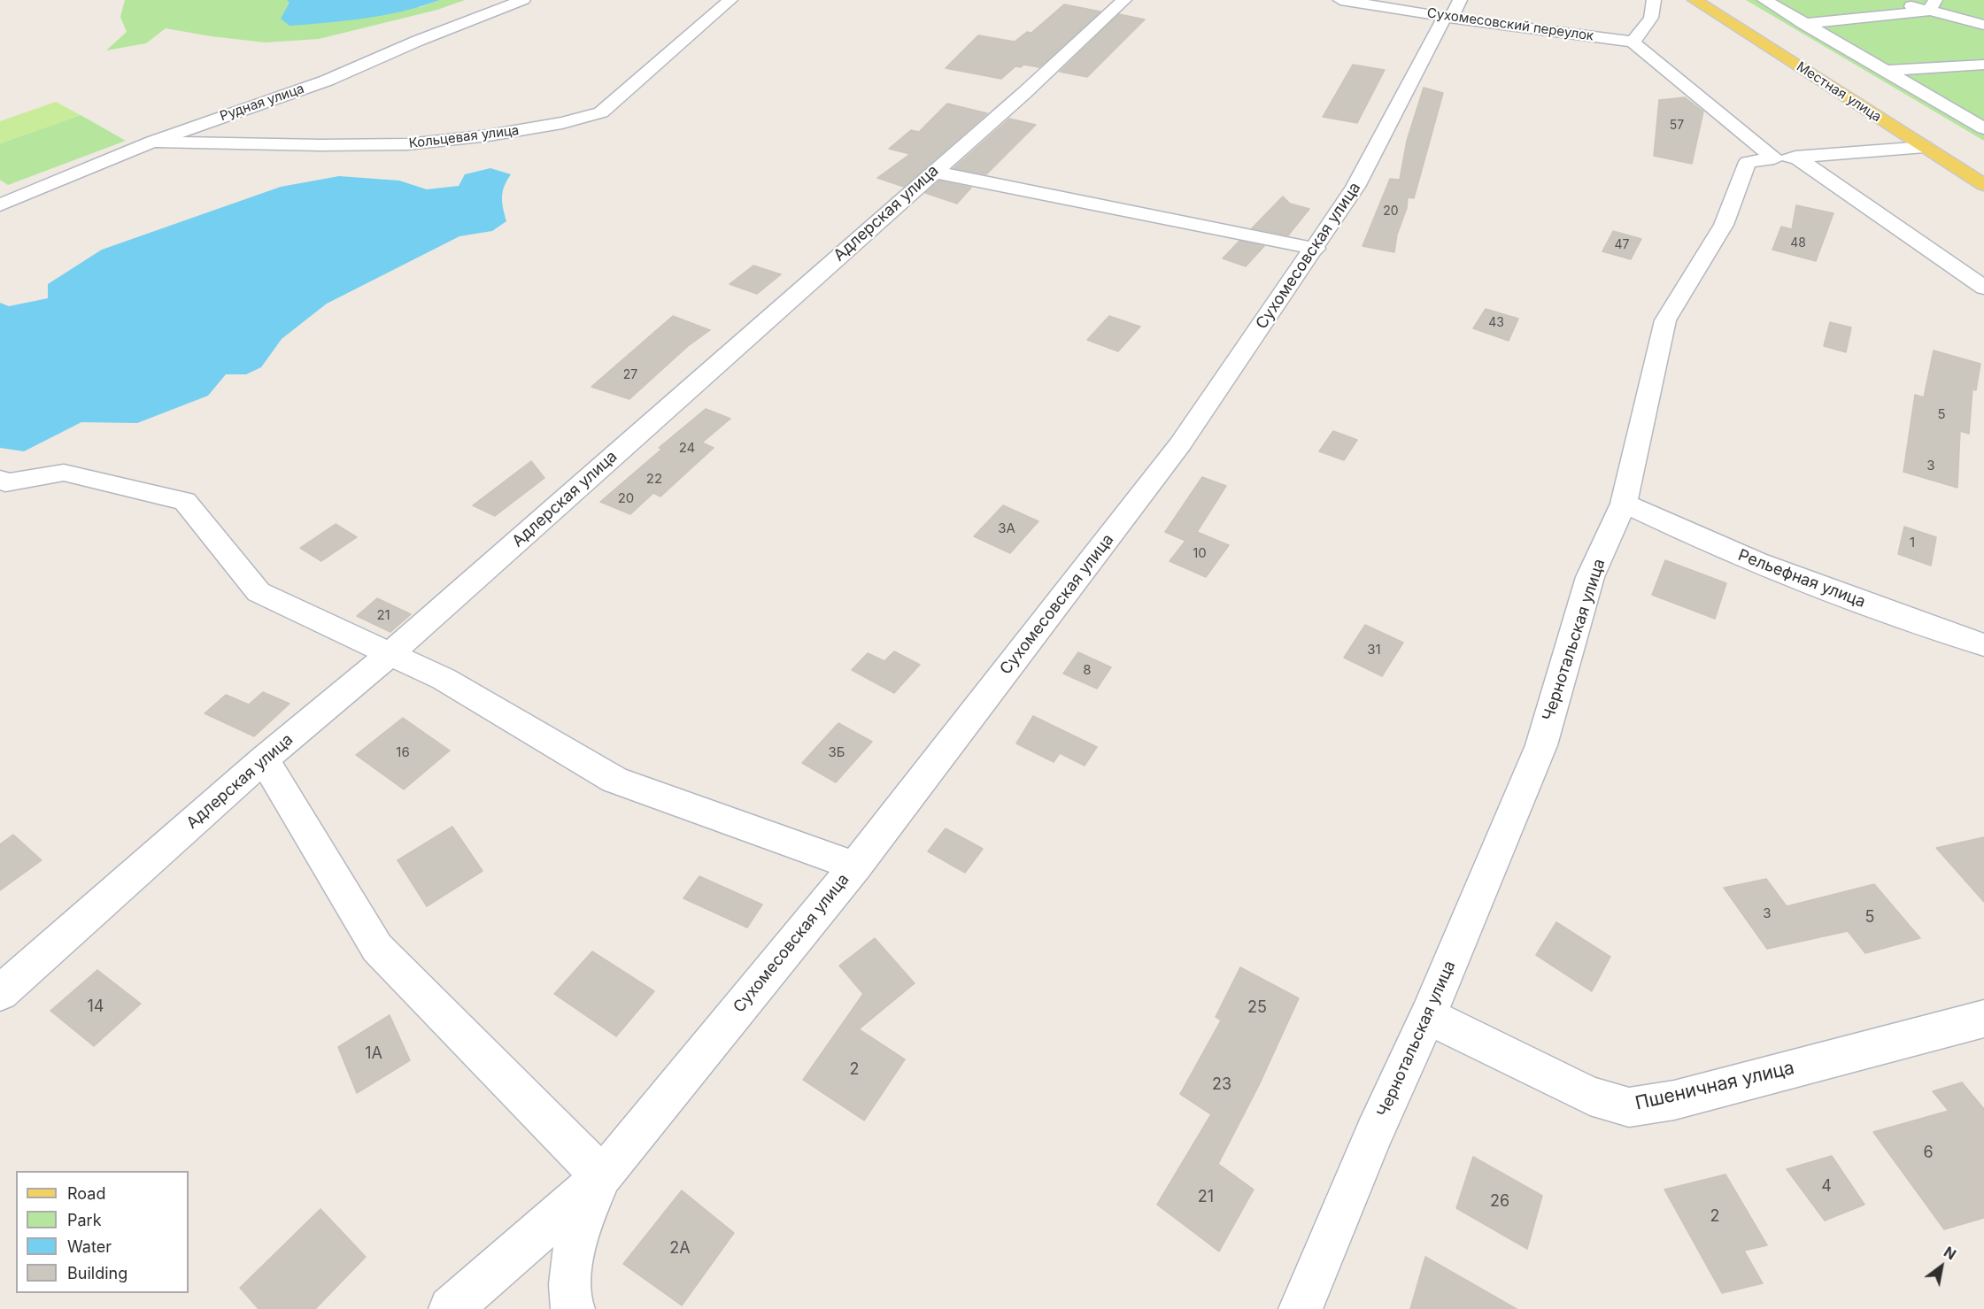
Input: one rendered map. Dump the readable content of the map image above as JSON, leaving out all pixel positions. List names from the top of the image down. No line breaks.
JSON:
{"streets":{"main road":["Местная улица"],"street":["Сухомесовский переулок","Рудная улица","Кольцевая улица","Адлерская улица","Сухомесовская улица","Рельефная улица","Чернотальская улица","Пшеничная улица"]},"crossings":[["Сухомесовский переулок","Сухомесовская улица"],["Рудная улица","Кольцевая улица"],["Рельефная улица","Чернотальская улица"],["Чернотальская улица","Пшеничная улица"]],"house_numbers":["57","20","48","47","43","27","5","24","3","22","20","3А","1","10","21","31","8","16","3Б","3","5","14","25","1А","2","23","6","4","21","26","2","2А"],"legend":["Road","Park","Water","Building"],"north":"top right"}
